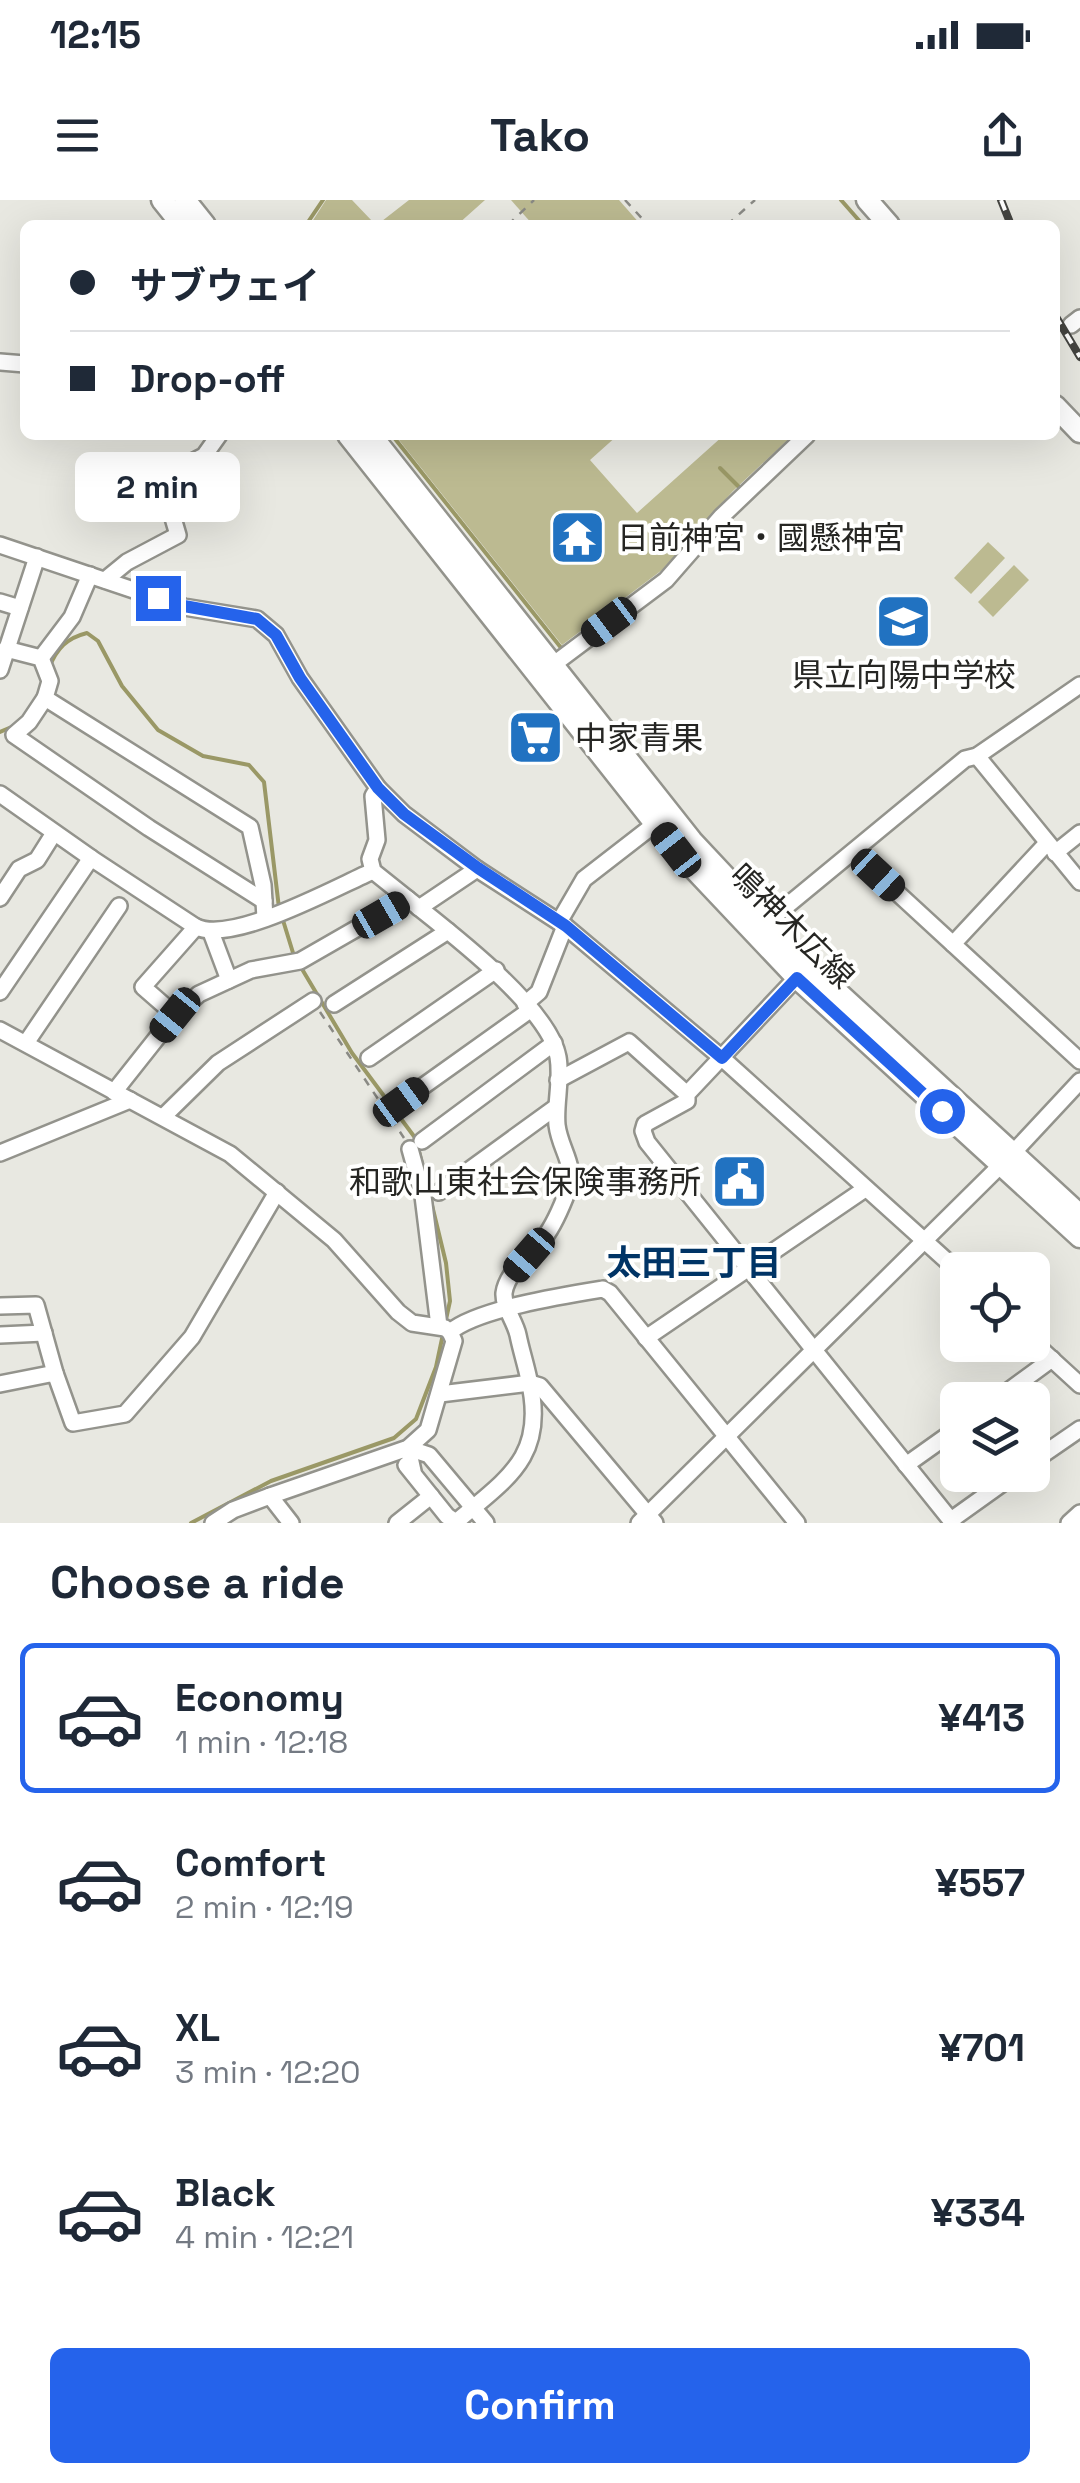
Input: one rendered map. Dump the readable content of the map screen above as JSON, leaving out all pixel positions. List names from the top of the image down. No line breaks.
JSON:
{"streets":{"main road":["鳴神木広線"]},"districts":["太田三丁目"],"places":{"temple":["日前神宮・國懸神宮"],"school or university":["県立向陽中学校"],"supermarket":["中家青果"],"public building":["和歌山東社会保険事務所"]},"page":{"status":"12:15","header":"Tako","banner":["サブウェイ","Drop-off"],"bubble":"2 min","heading":"Choose a ride","list":[{"name":"Economy","note":"1 min · 12:18","value":"¥413"},{"name":"Comfort","note":"2 min · 12:19","value":"¥557"},{"name":"XL","note":"3 min · 12:20","value":"¥701"},{"name":"Black","note":"4 min · 12:21","value":"¥334"}],"buttons":"Confirm"}}
